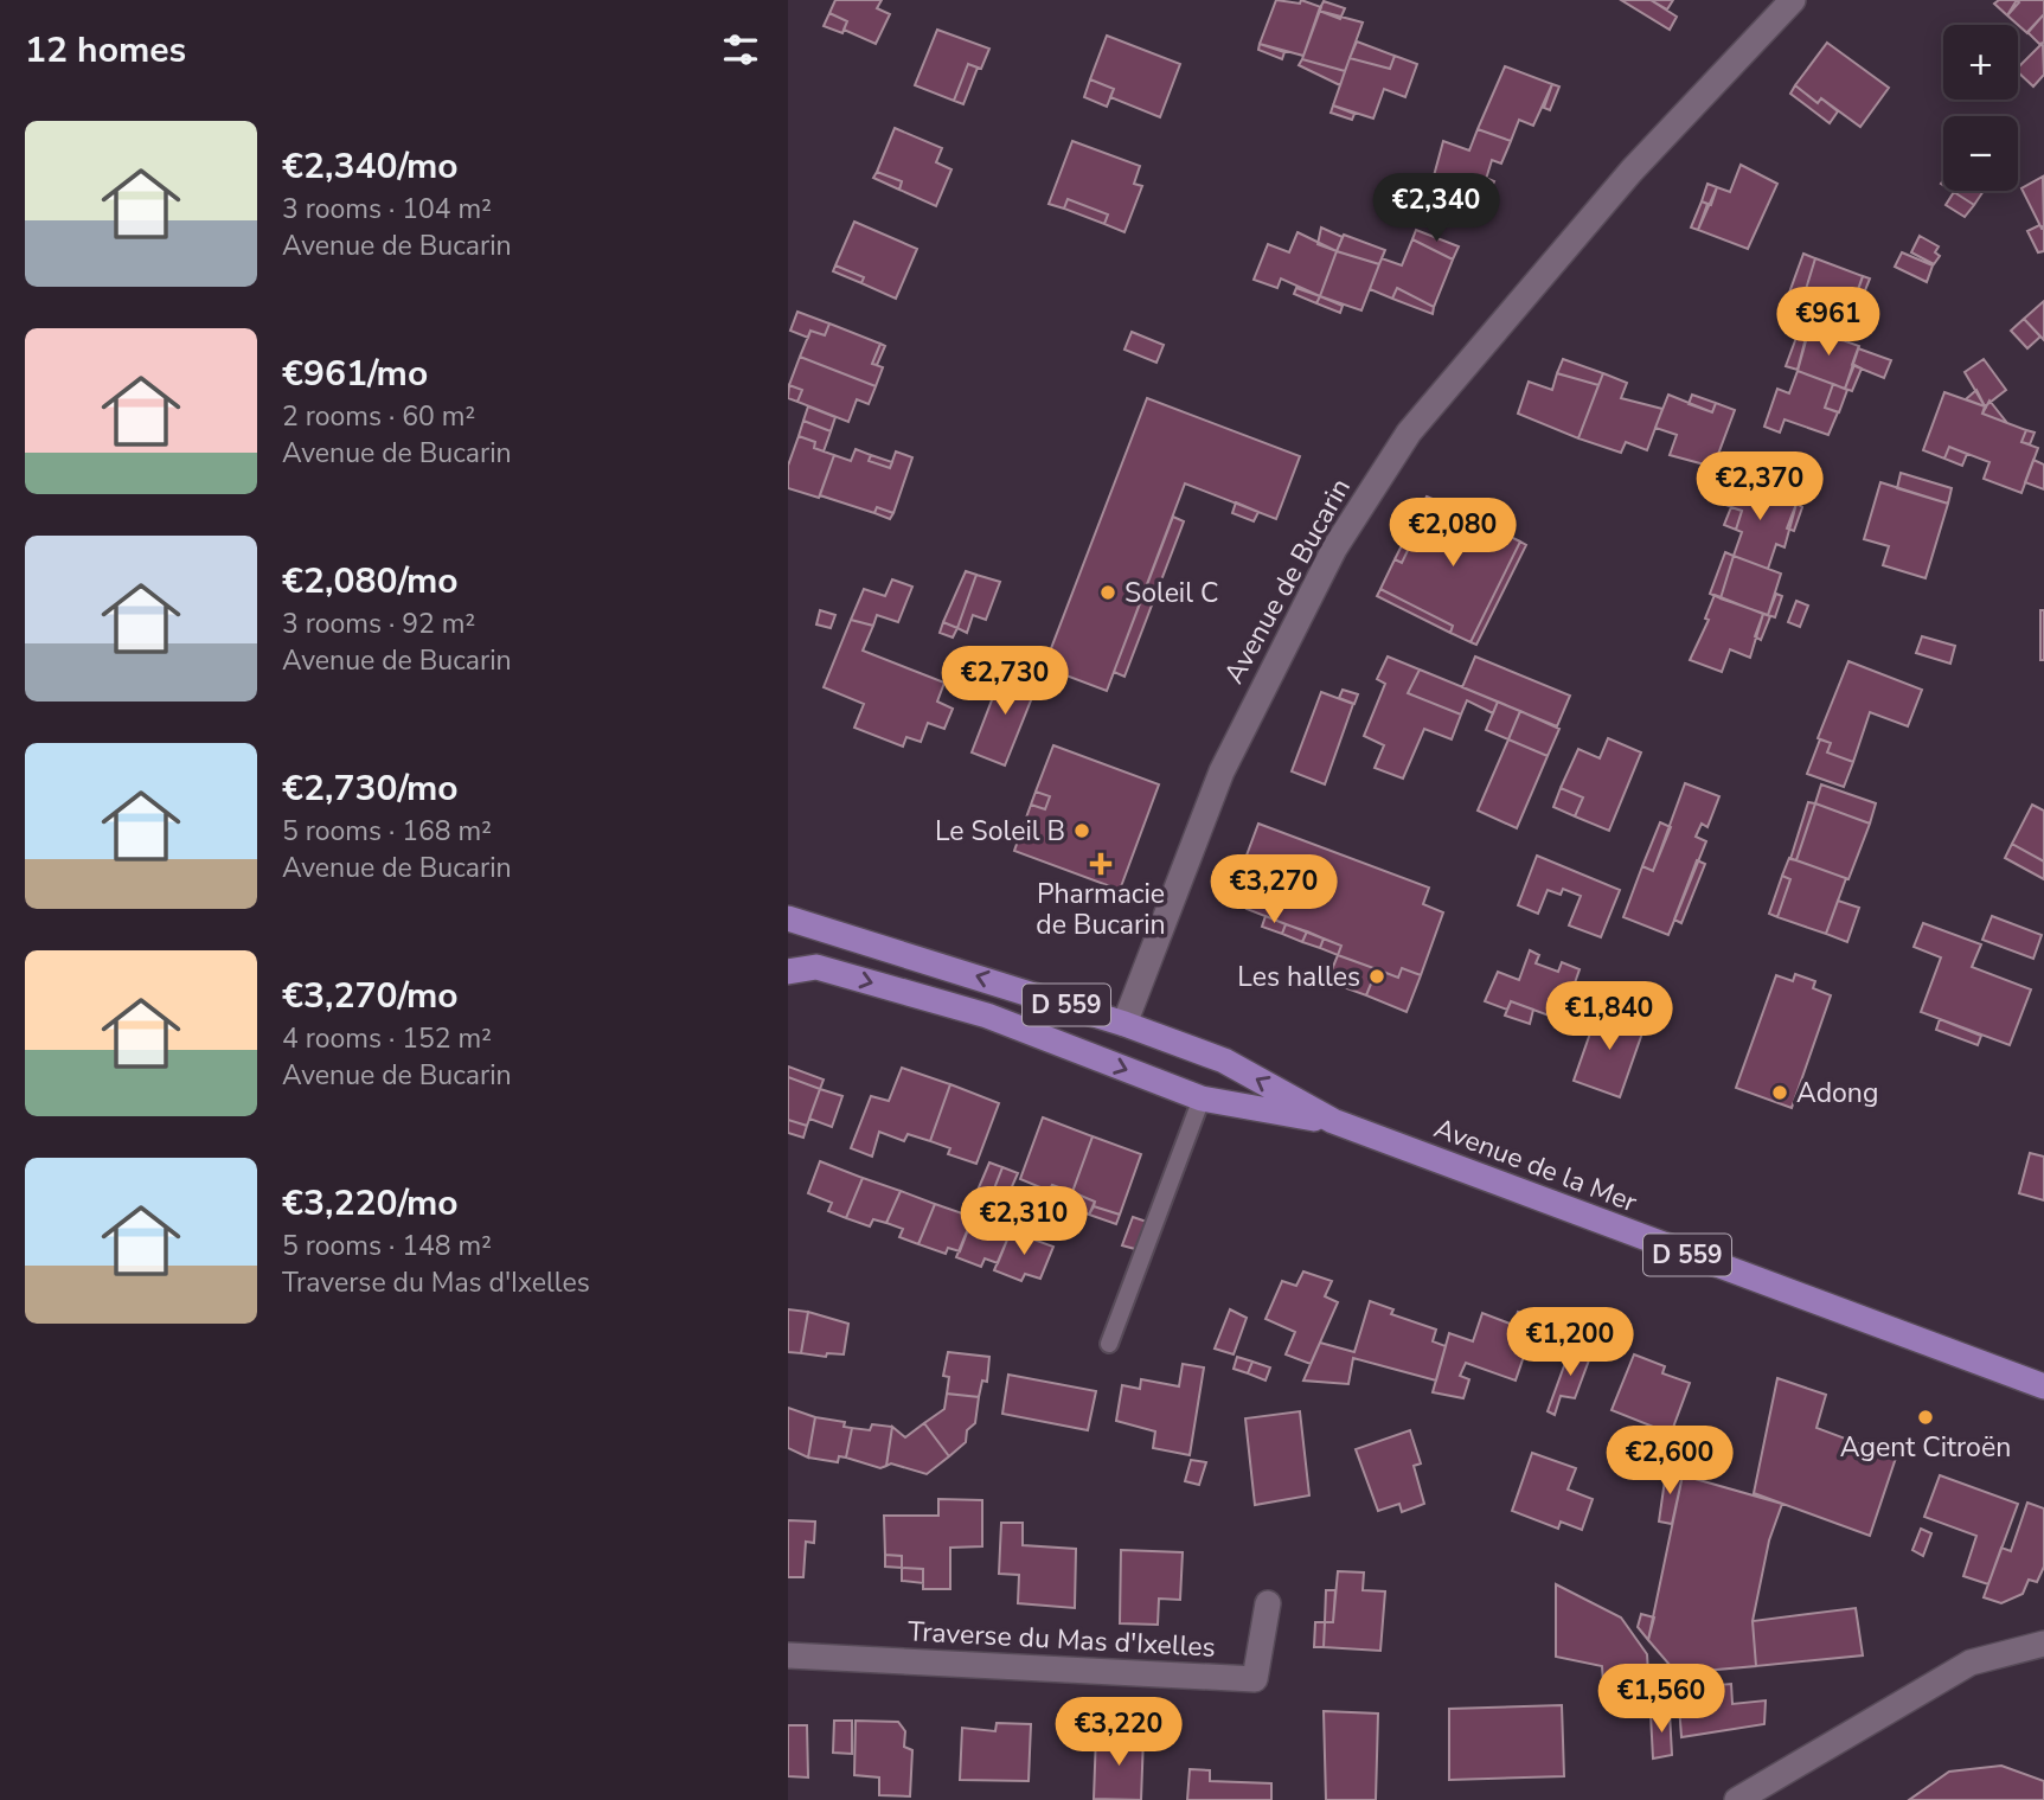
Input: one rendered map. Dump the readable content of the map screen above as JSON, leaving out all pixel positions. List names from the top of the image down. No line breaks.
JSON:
{"streets":{"main road":["D 559","Avenue de la Mer"],"street":["Avenue de Bucarin","Traverse du Mas d'Ixelles"]},"crossings":[["Avenue de Bucarin","Avenue de la Mer"]],"places":{"other":["Soleil C","Le Soleil B","Les halles","Adong","Agent Citroën"],"health":["Pharmacie de Bucarin"]},"page":{"heading":"12 homes","map_buttons":["+","−"],"list":[{"name":"€2,340/mo","note":"3 rooms · 104 m² · Avenue de Bucarin"},{"name":"€961/mo","note":"2 rooms · 60 m² · Avenue de Bucarin"},{"name":"€2,080/mo","note":"3 rooms · 92 m² · Avenue de Bucarin"},{"name":"€2,730/mo","note":"5 rooms · 168 m² · Avenue de Bucarin"},{"name":"€3,270/mo","note":"4 rooms · 152 m² · Avenue de Bucarin"},{"name":"€3,220/mo","note":"5 rooms · 148 m² · Traverse du Mas d'Ixelles"}],"price":["€2,340","€961","€2,370","€2,080","€2,730","€3,270","€1,840","€2,310","€1,200","€2,600","€1,560","€3,220"]}}
